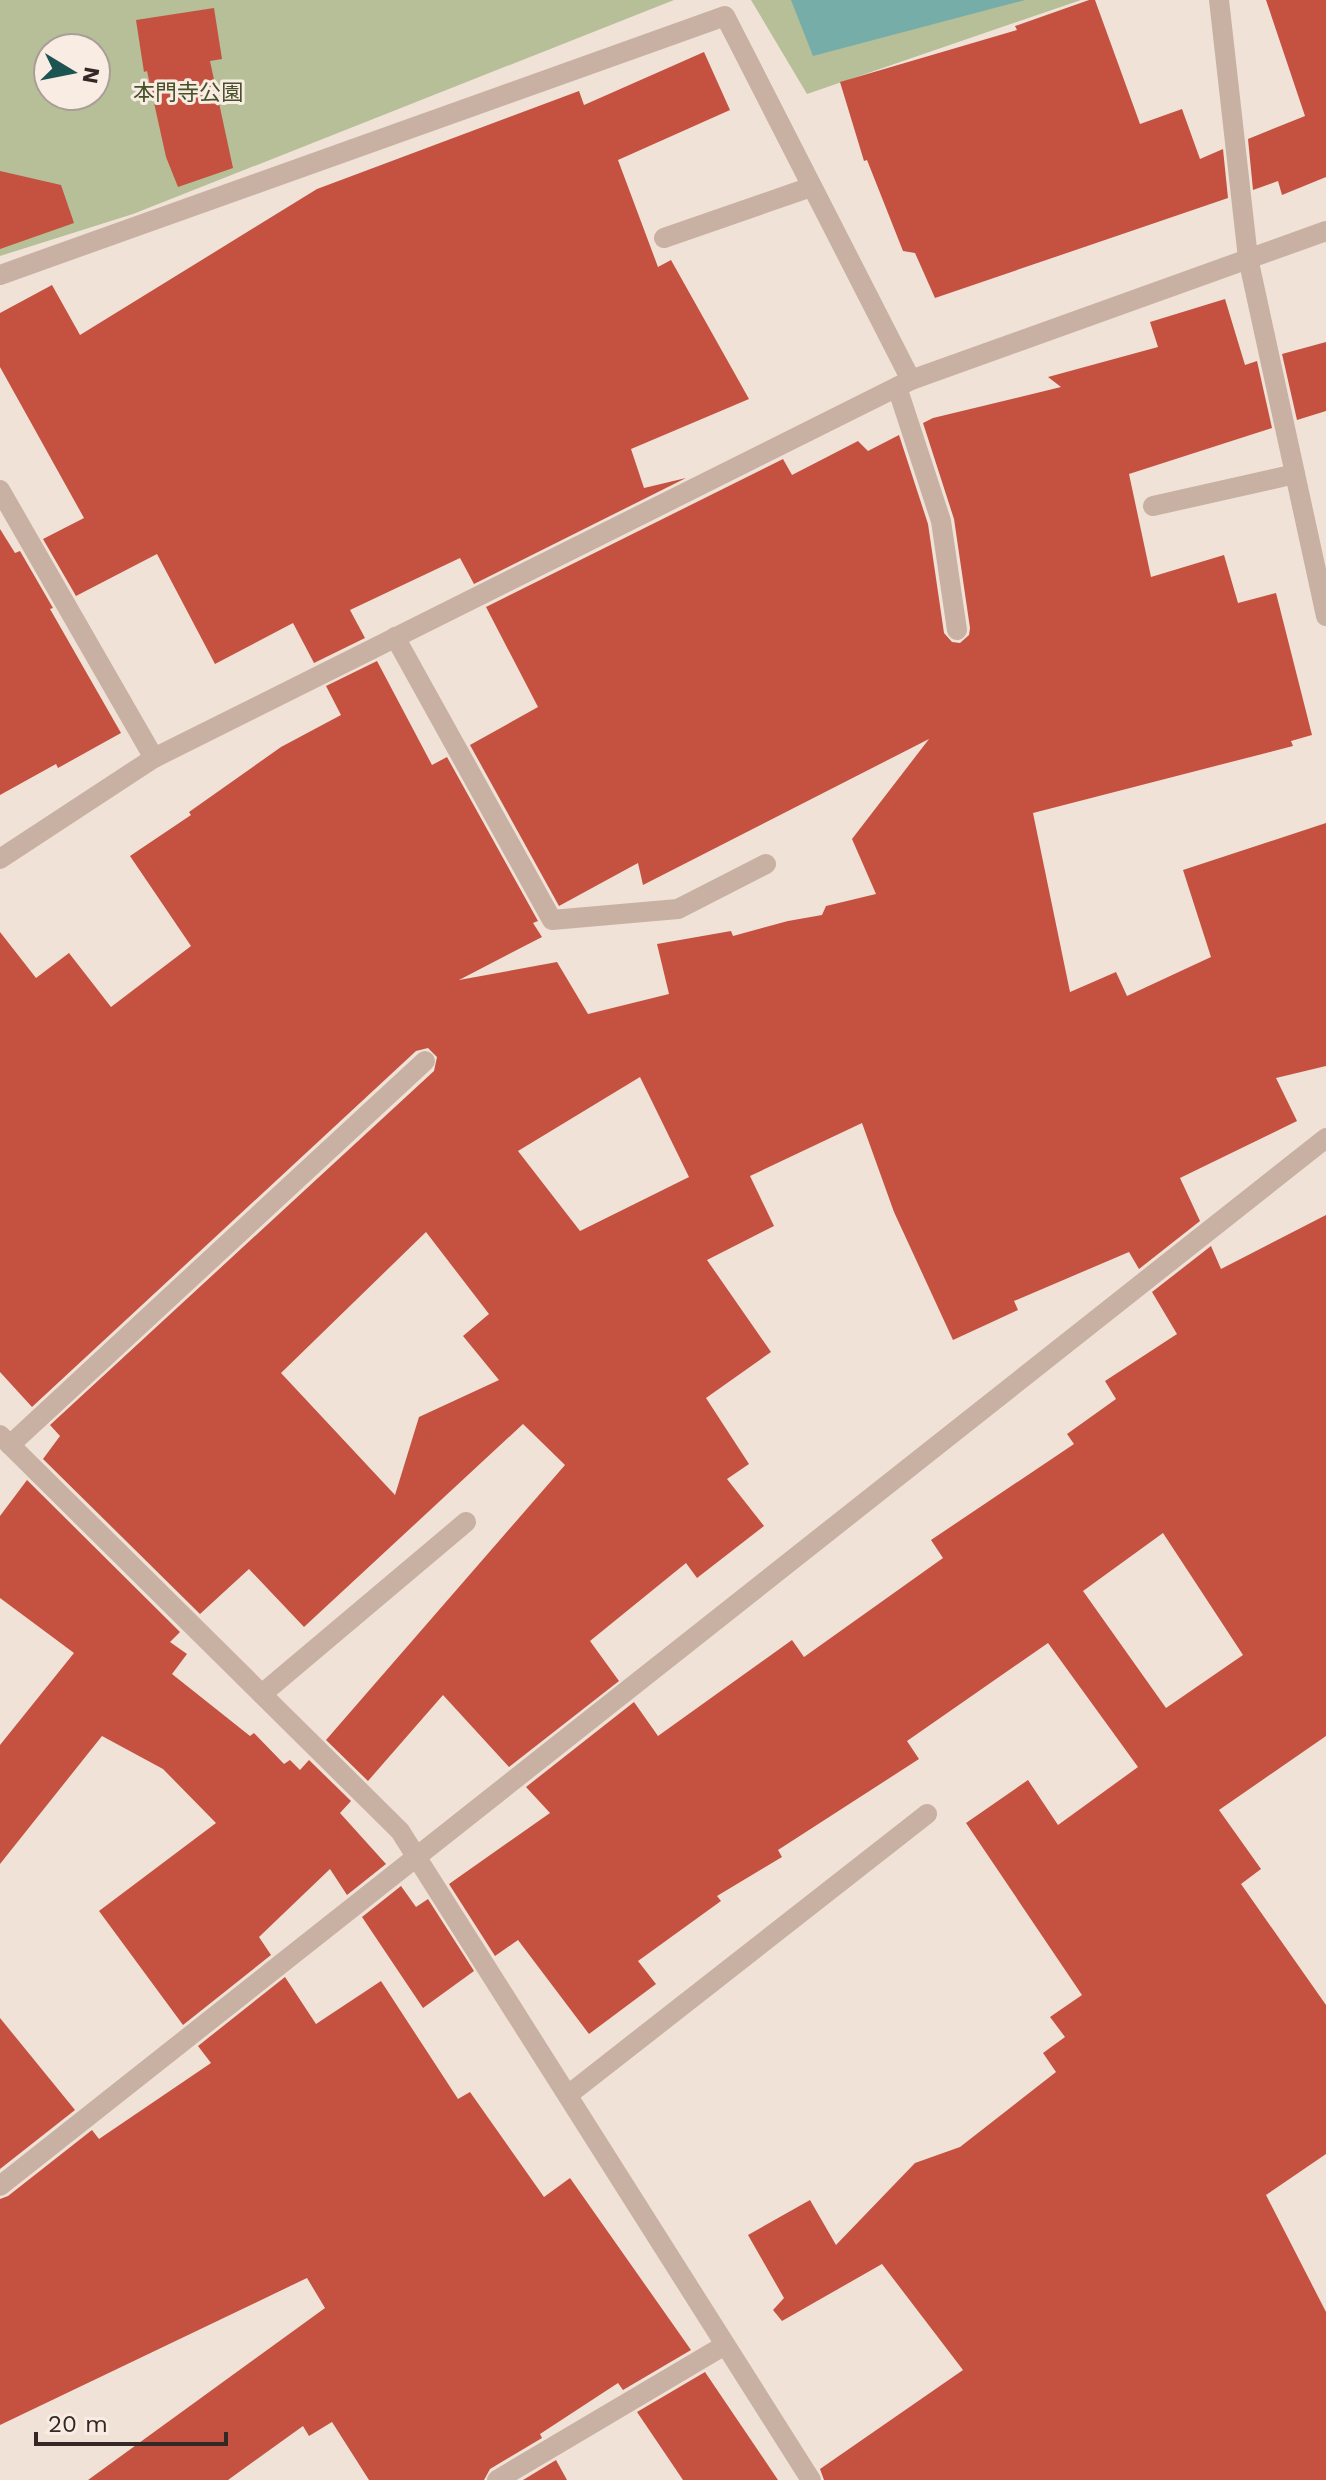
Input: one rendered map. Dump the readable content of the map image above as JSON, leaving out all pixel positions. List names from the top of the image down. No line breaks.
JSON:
{"parks":["本門寺公園"],"scale_bar":"20 m","north":"right"}
